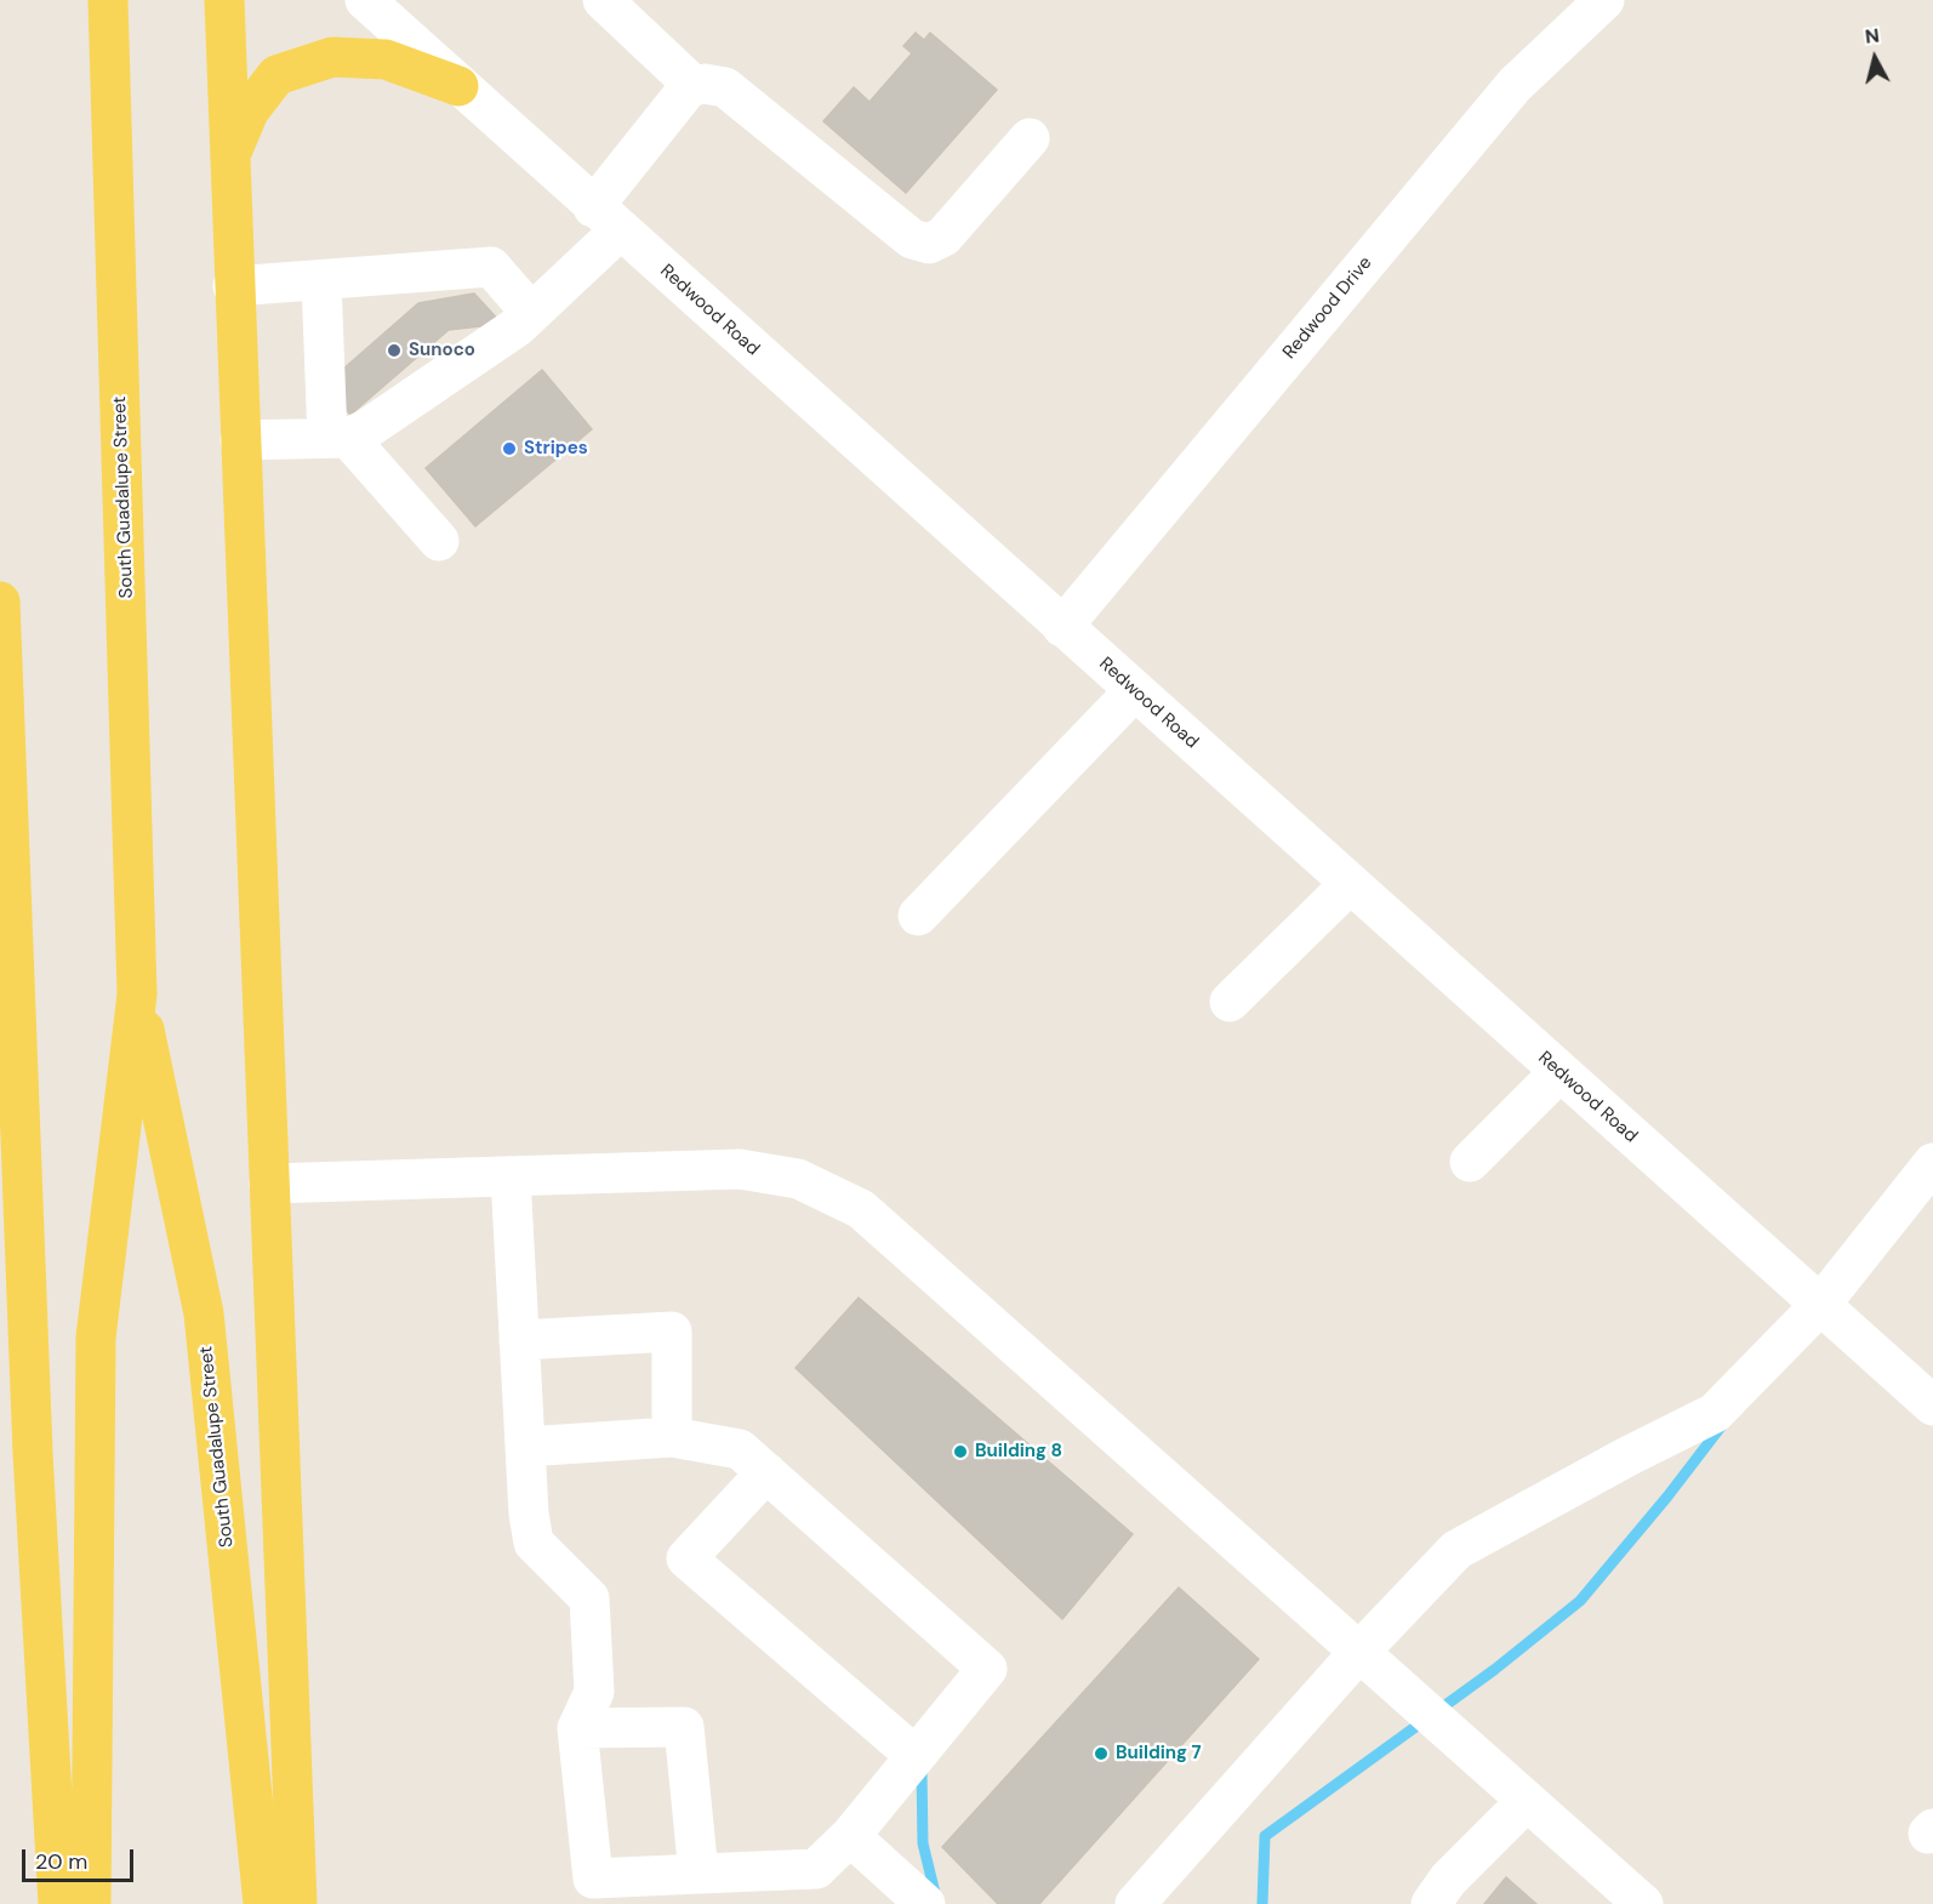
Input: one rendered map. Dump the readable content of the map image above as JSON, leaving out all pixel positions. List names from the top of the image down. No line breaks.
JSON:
{"streets":{"main road":["South Guadalupe Street"],"street":["Redwood Drive","Redwood Road"]},"crossings":[["Redwood Drive","Redwood Road"]],"places":["Sunoco","Stripes","Building 8","Building 7"],"scale_bar":"20 m","north":"top"}
